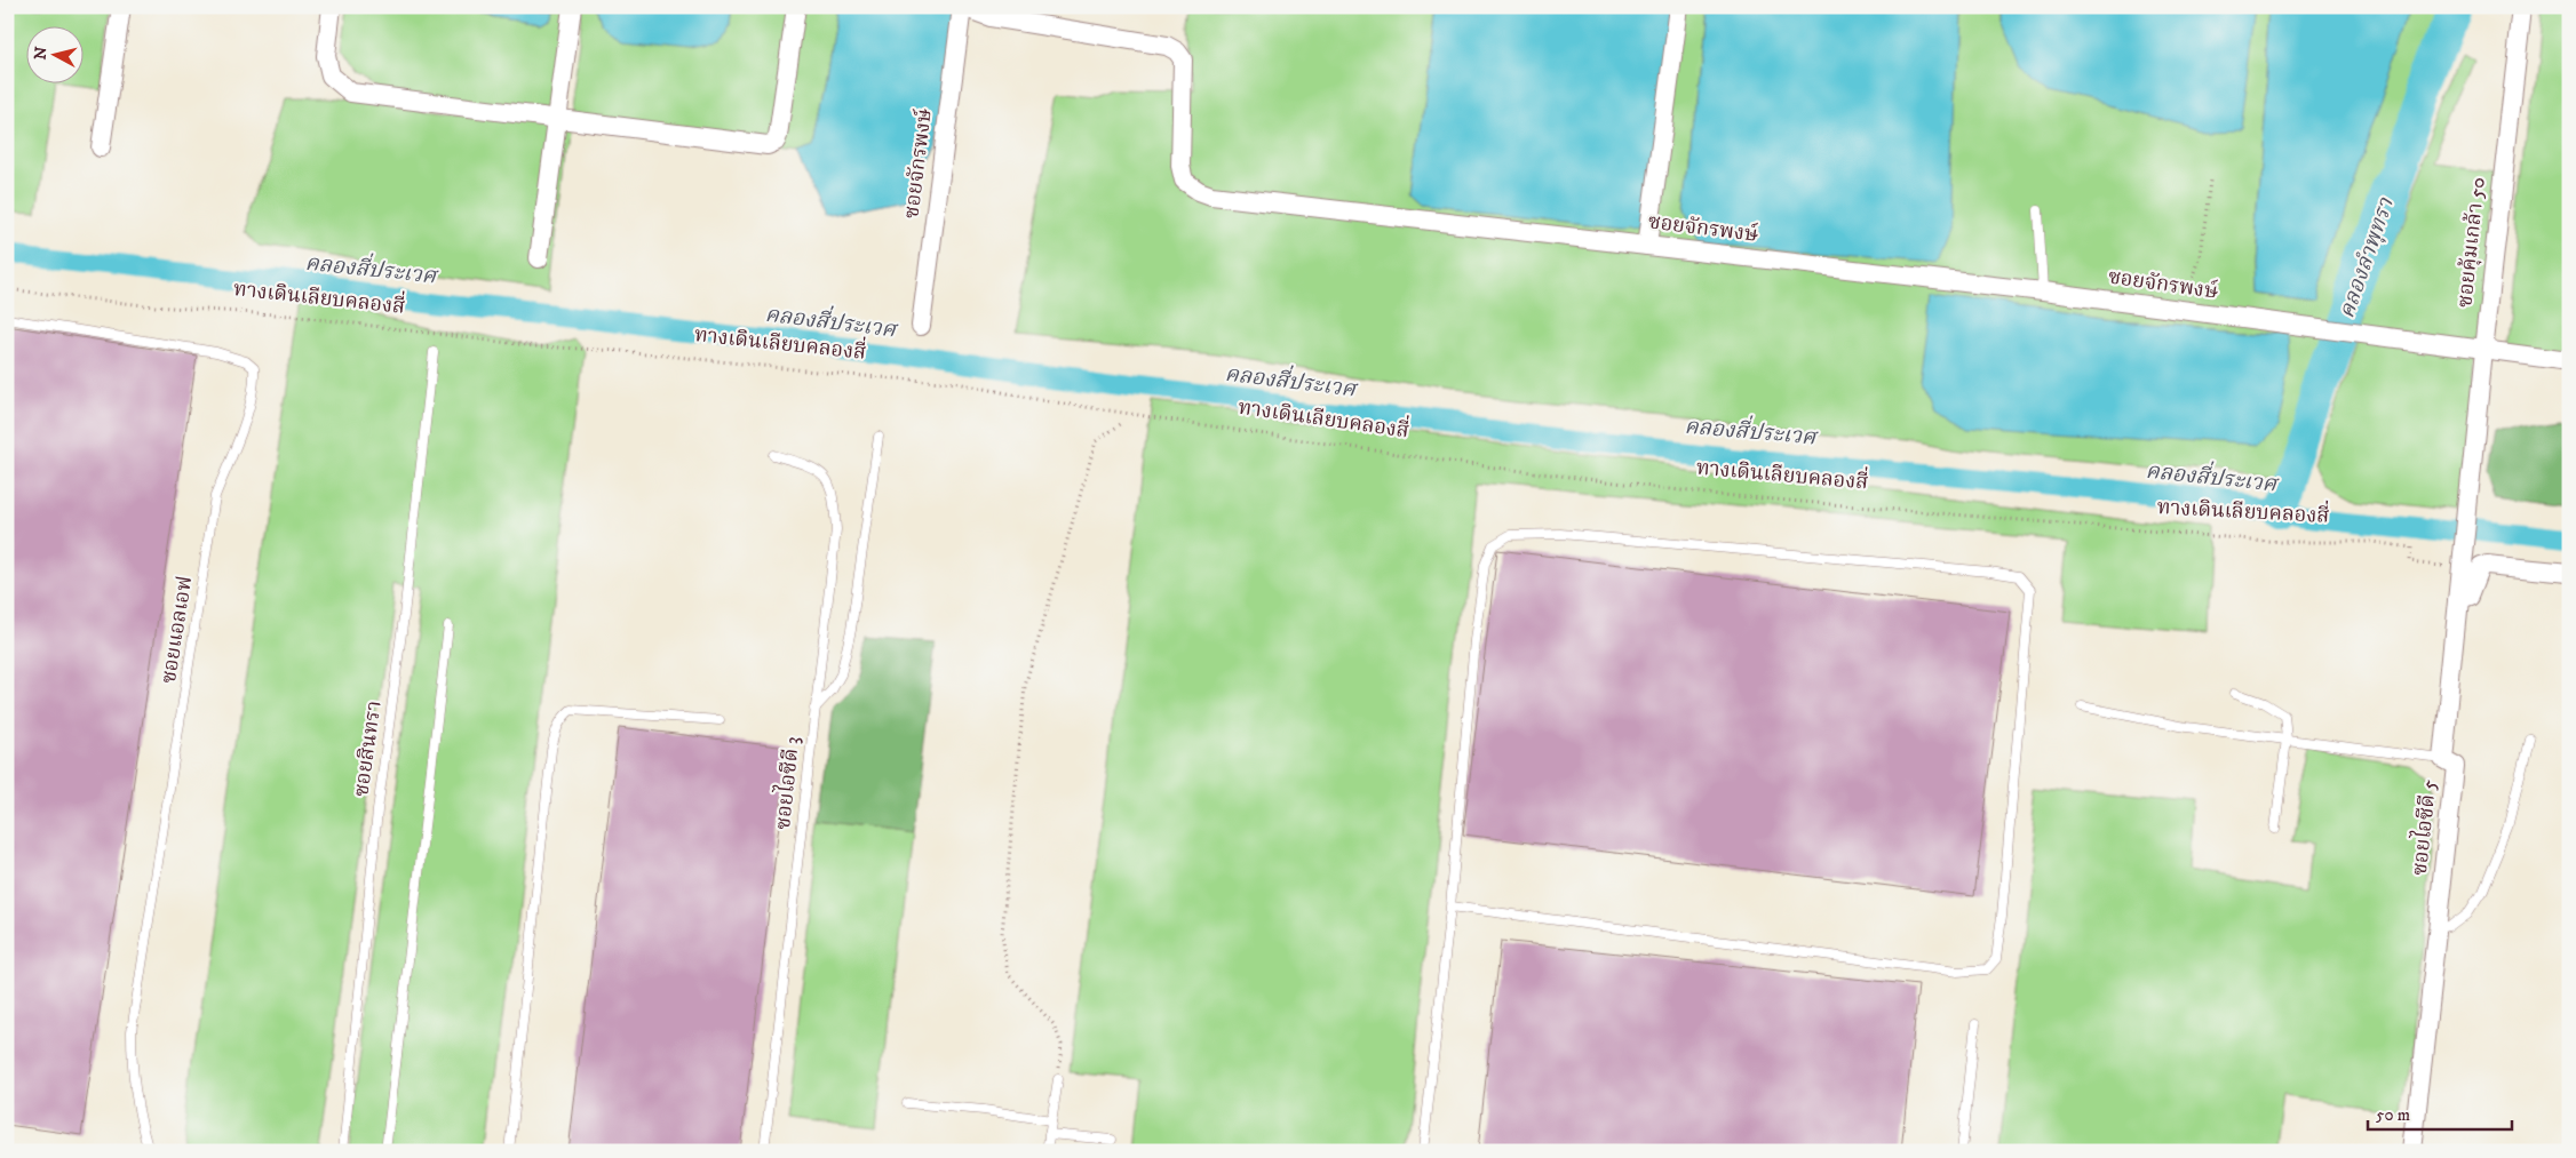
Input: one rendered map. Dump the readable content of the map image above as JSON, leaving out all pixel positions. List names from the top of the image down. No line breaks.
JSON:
{"streets":{"street":["ซอยจักรพงษ์","ซอยคุ้มเกล้า 50","ซอยไอซีดี 5"],"lane":["ซอยแอลเอฟ","ซอยสินทรา","ซอยไอซีดี 3"],"path":["ทางเดินเลียบคลองสี่"]},"crossings":[["ซอยจักรพงษ์","ซอยคุ้มเกล้า 50"],["ซอยคุ้มเกล้า 50","ซอยไอซีดี 5"]],"water":["คลองลำพุทรา","คลองสี่ประเวศ"],"scale_bar":"50 m","north":"left"}
